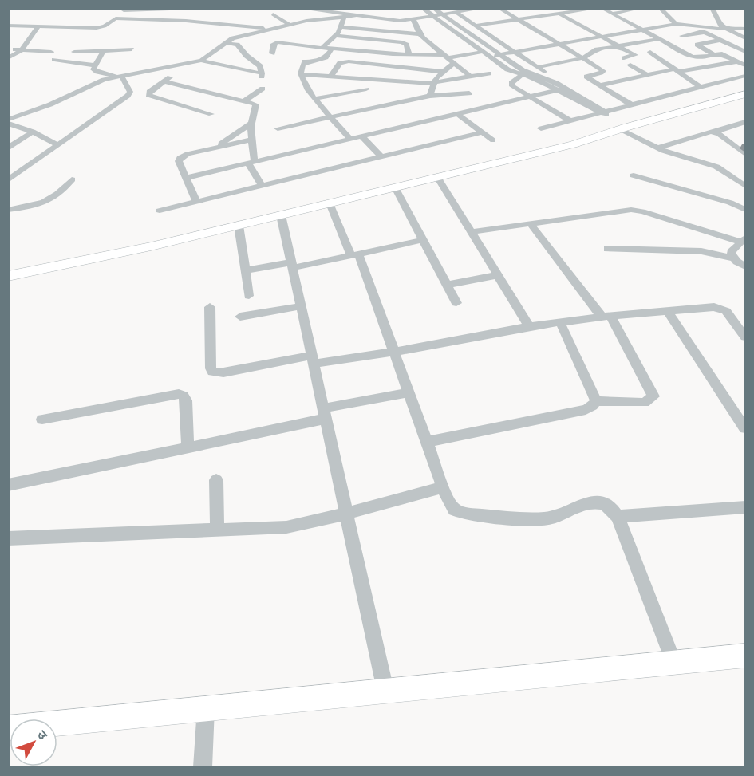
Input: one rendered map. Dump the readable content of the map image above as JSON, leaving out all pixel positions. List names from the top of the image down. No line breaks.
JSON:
{"north":"top right"}
